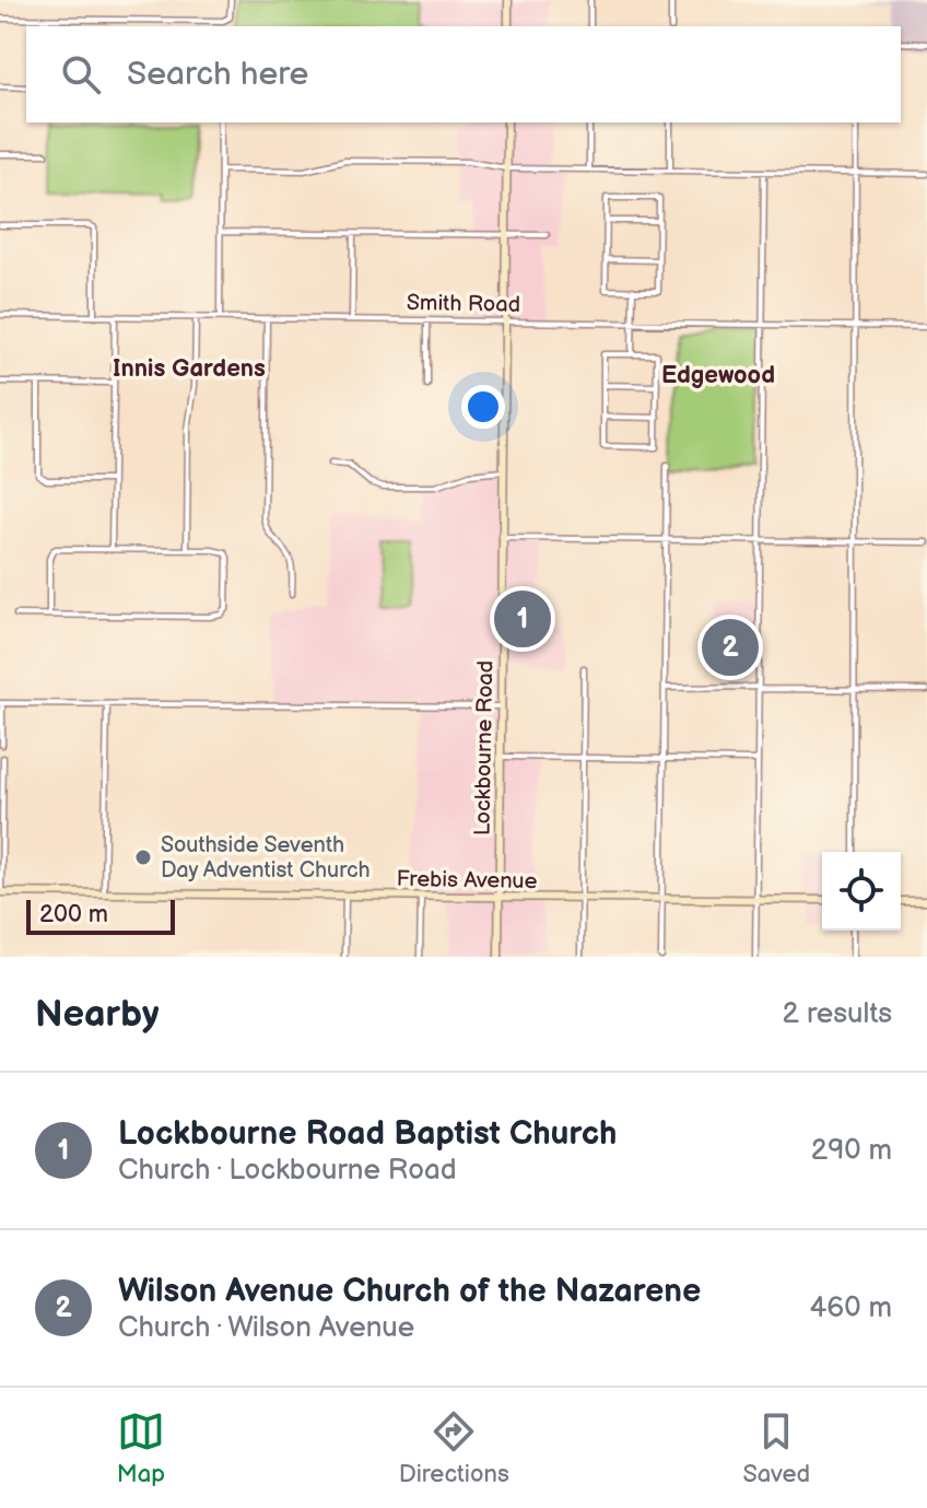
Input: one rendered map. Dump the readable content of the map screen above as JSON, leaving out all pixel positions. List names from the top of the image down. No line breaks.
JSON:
{"streets":{"main road":["Lockbourne Road","Frebis Avenue"],"street":["Smith Road"]},"crossings":[["Smith Road","Lockbourne Road"],["Lockbourne Road","Frebis Avenue"]],"districts":["Innis Gardens","Edgewood"],"places":["Southside Seventh Day Adventist Church"],"scale_bar":"200 m","page":{"search":"Search here","pins":["1","2"],"scale":"200 m","heading":["Nearby","2 results"],"list":[{"mark":"1","name":"Lockbourne Road Baptist Church","note":"Church · Lockbourne Road","value":"290 m"},{"mark":"2","name":"Wilson Avenue Church of the Nazarene","note":"Church · Wilson Avenue","value":"460 m"}],"nav":["Map","Directions","Saved"]}}
